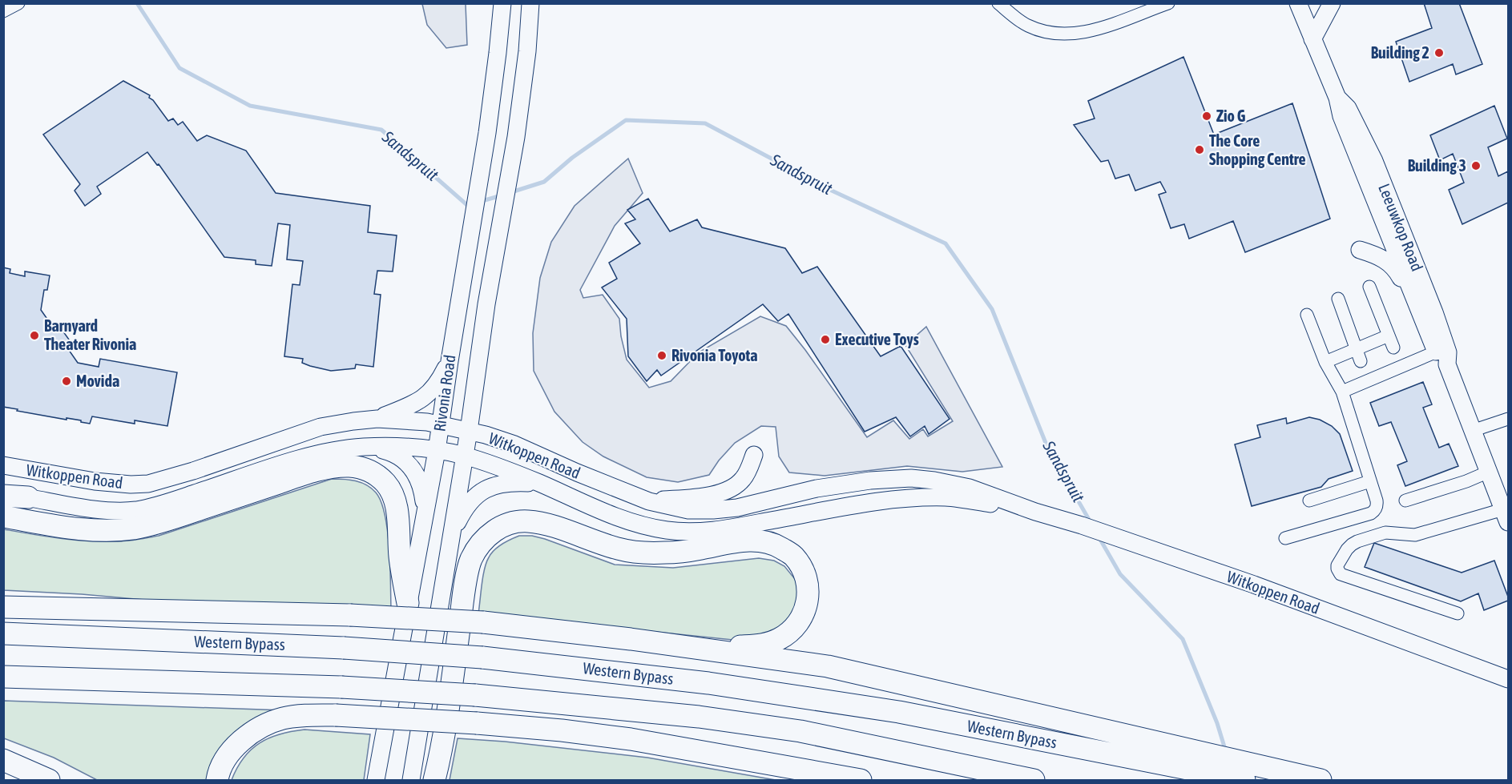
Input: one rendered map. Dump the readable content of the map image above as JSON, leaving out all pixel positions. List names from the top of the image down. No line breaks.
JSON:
{"streets":{"highway":["Western Bypass"],"main road":["Leeuwkop Road","Rivonia Road","Witkoppen Road"]},"crossings":[["Rivonia Road","Witkoppen Road"]],"water":["Sandspruit"],"places":["Building 2","Zio G","The Core Shopping Centre","Building 3","Barnyard Theater Rivonia","Executive Toys","Rivonia Toyota","Movida"]}
